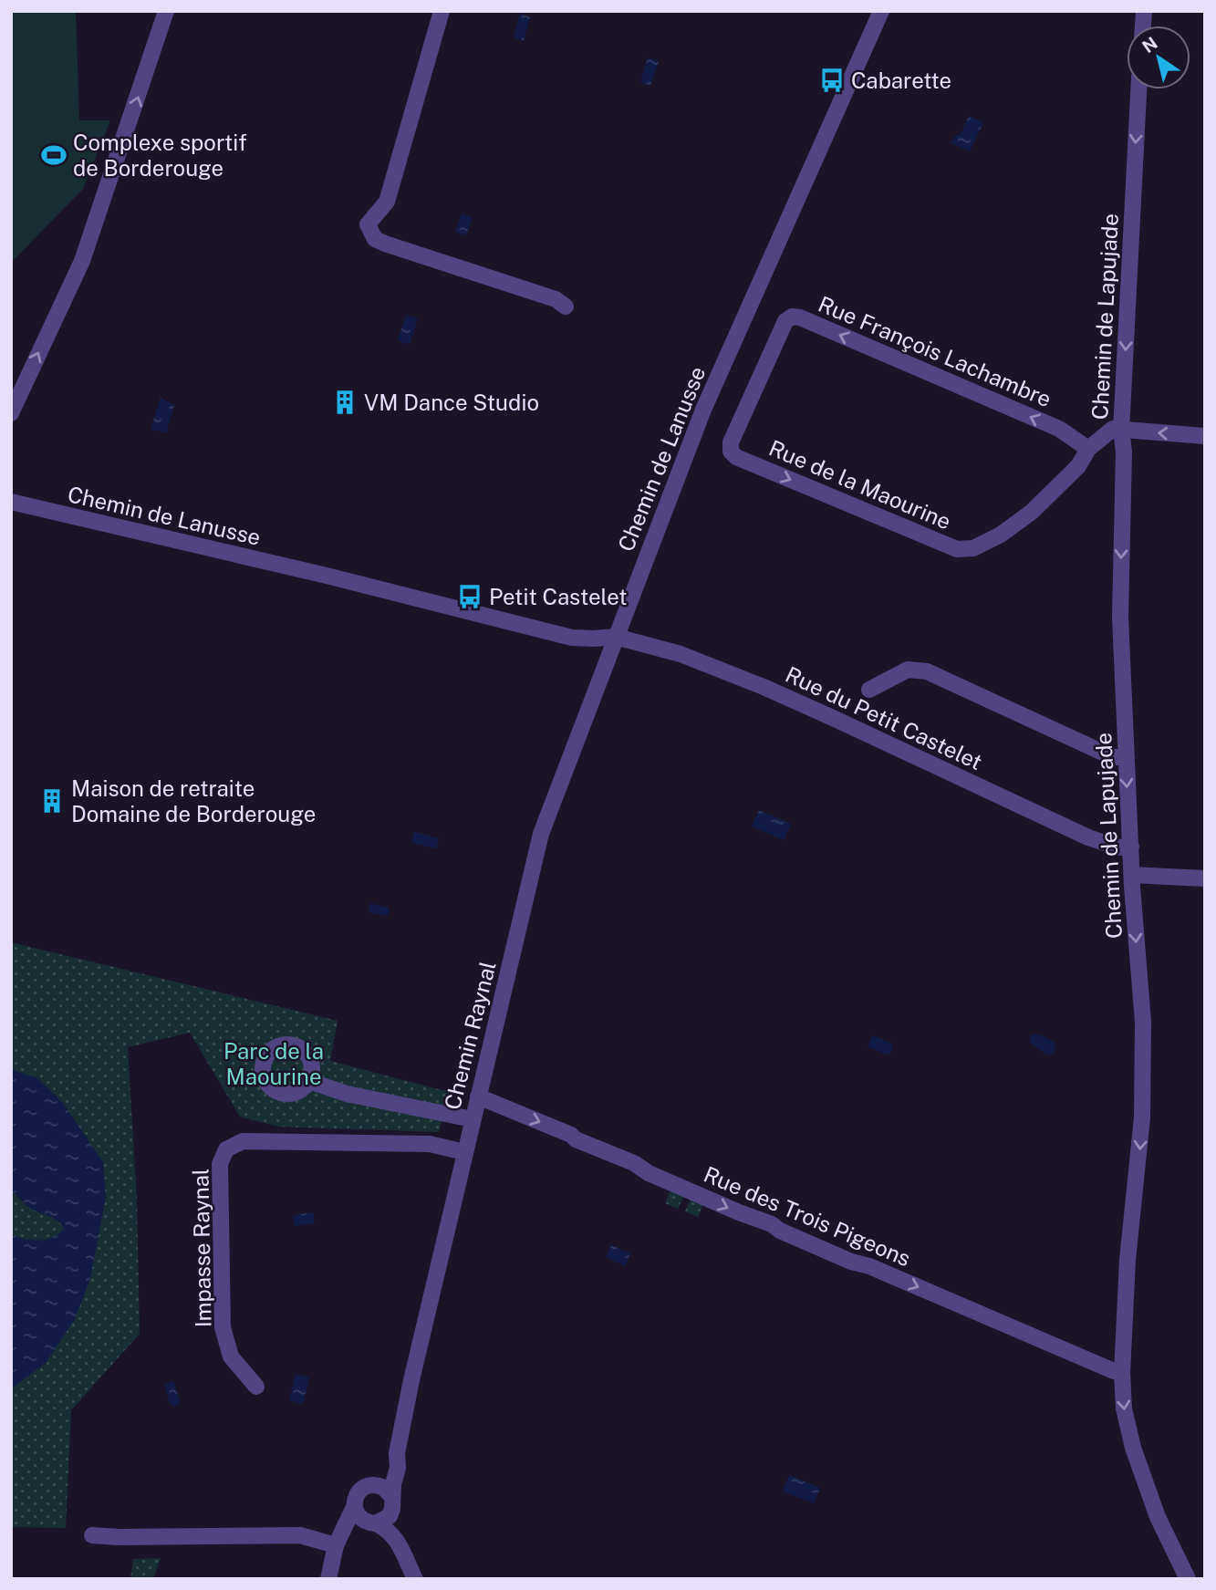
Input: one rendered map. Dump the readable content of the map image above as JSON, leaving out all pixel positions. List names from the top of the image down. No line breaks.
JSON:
{"streets":{"street":["Chemin de Lapujade","Rue François Lachambre","Chemin de Lanusse","Rue de la Maourine","Rue du Petit Castelet","Chemin Raynal","Rue des Trois Pigeons","Impasse Raynal"]},"crossings":[["Chemin de Lapujade","Rue de la Maourine"],["Chemin de Lapujade","Rue du Petit Castelet"],["Chemin de Lapujade","Rue des Trois Pigeons"],["Rue François Lachambre","Rue de la Maourine"],["Chemin de Lanusse","Rue du Petit Castelet"],["Chemin de Lanusse","Chemin Raynal"],["Rue du Petit Castelet","Chemin Raynal"],["Chemin Raynal","Rue des Trois Pigeons"],["Chemin Raynal","Impasse Raynal"]],"one_way":["Chemin de Lapujade","Rue de la Maourine","Rue des Trois Pigeons"],"parks":["Parc de la Maourine"],"places":{"bus stop":["Cabarette","Petit Castelet"],"sports":["Complexe sportif de Borderouge"],"building":["VM Dance Studio","Maison de retraite Domaine de Borderouge"]},"north":"top left"}
